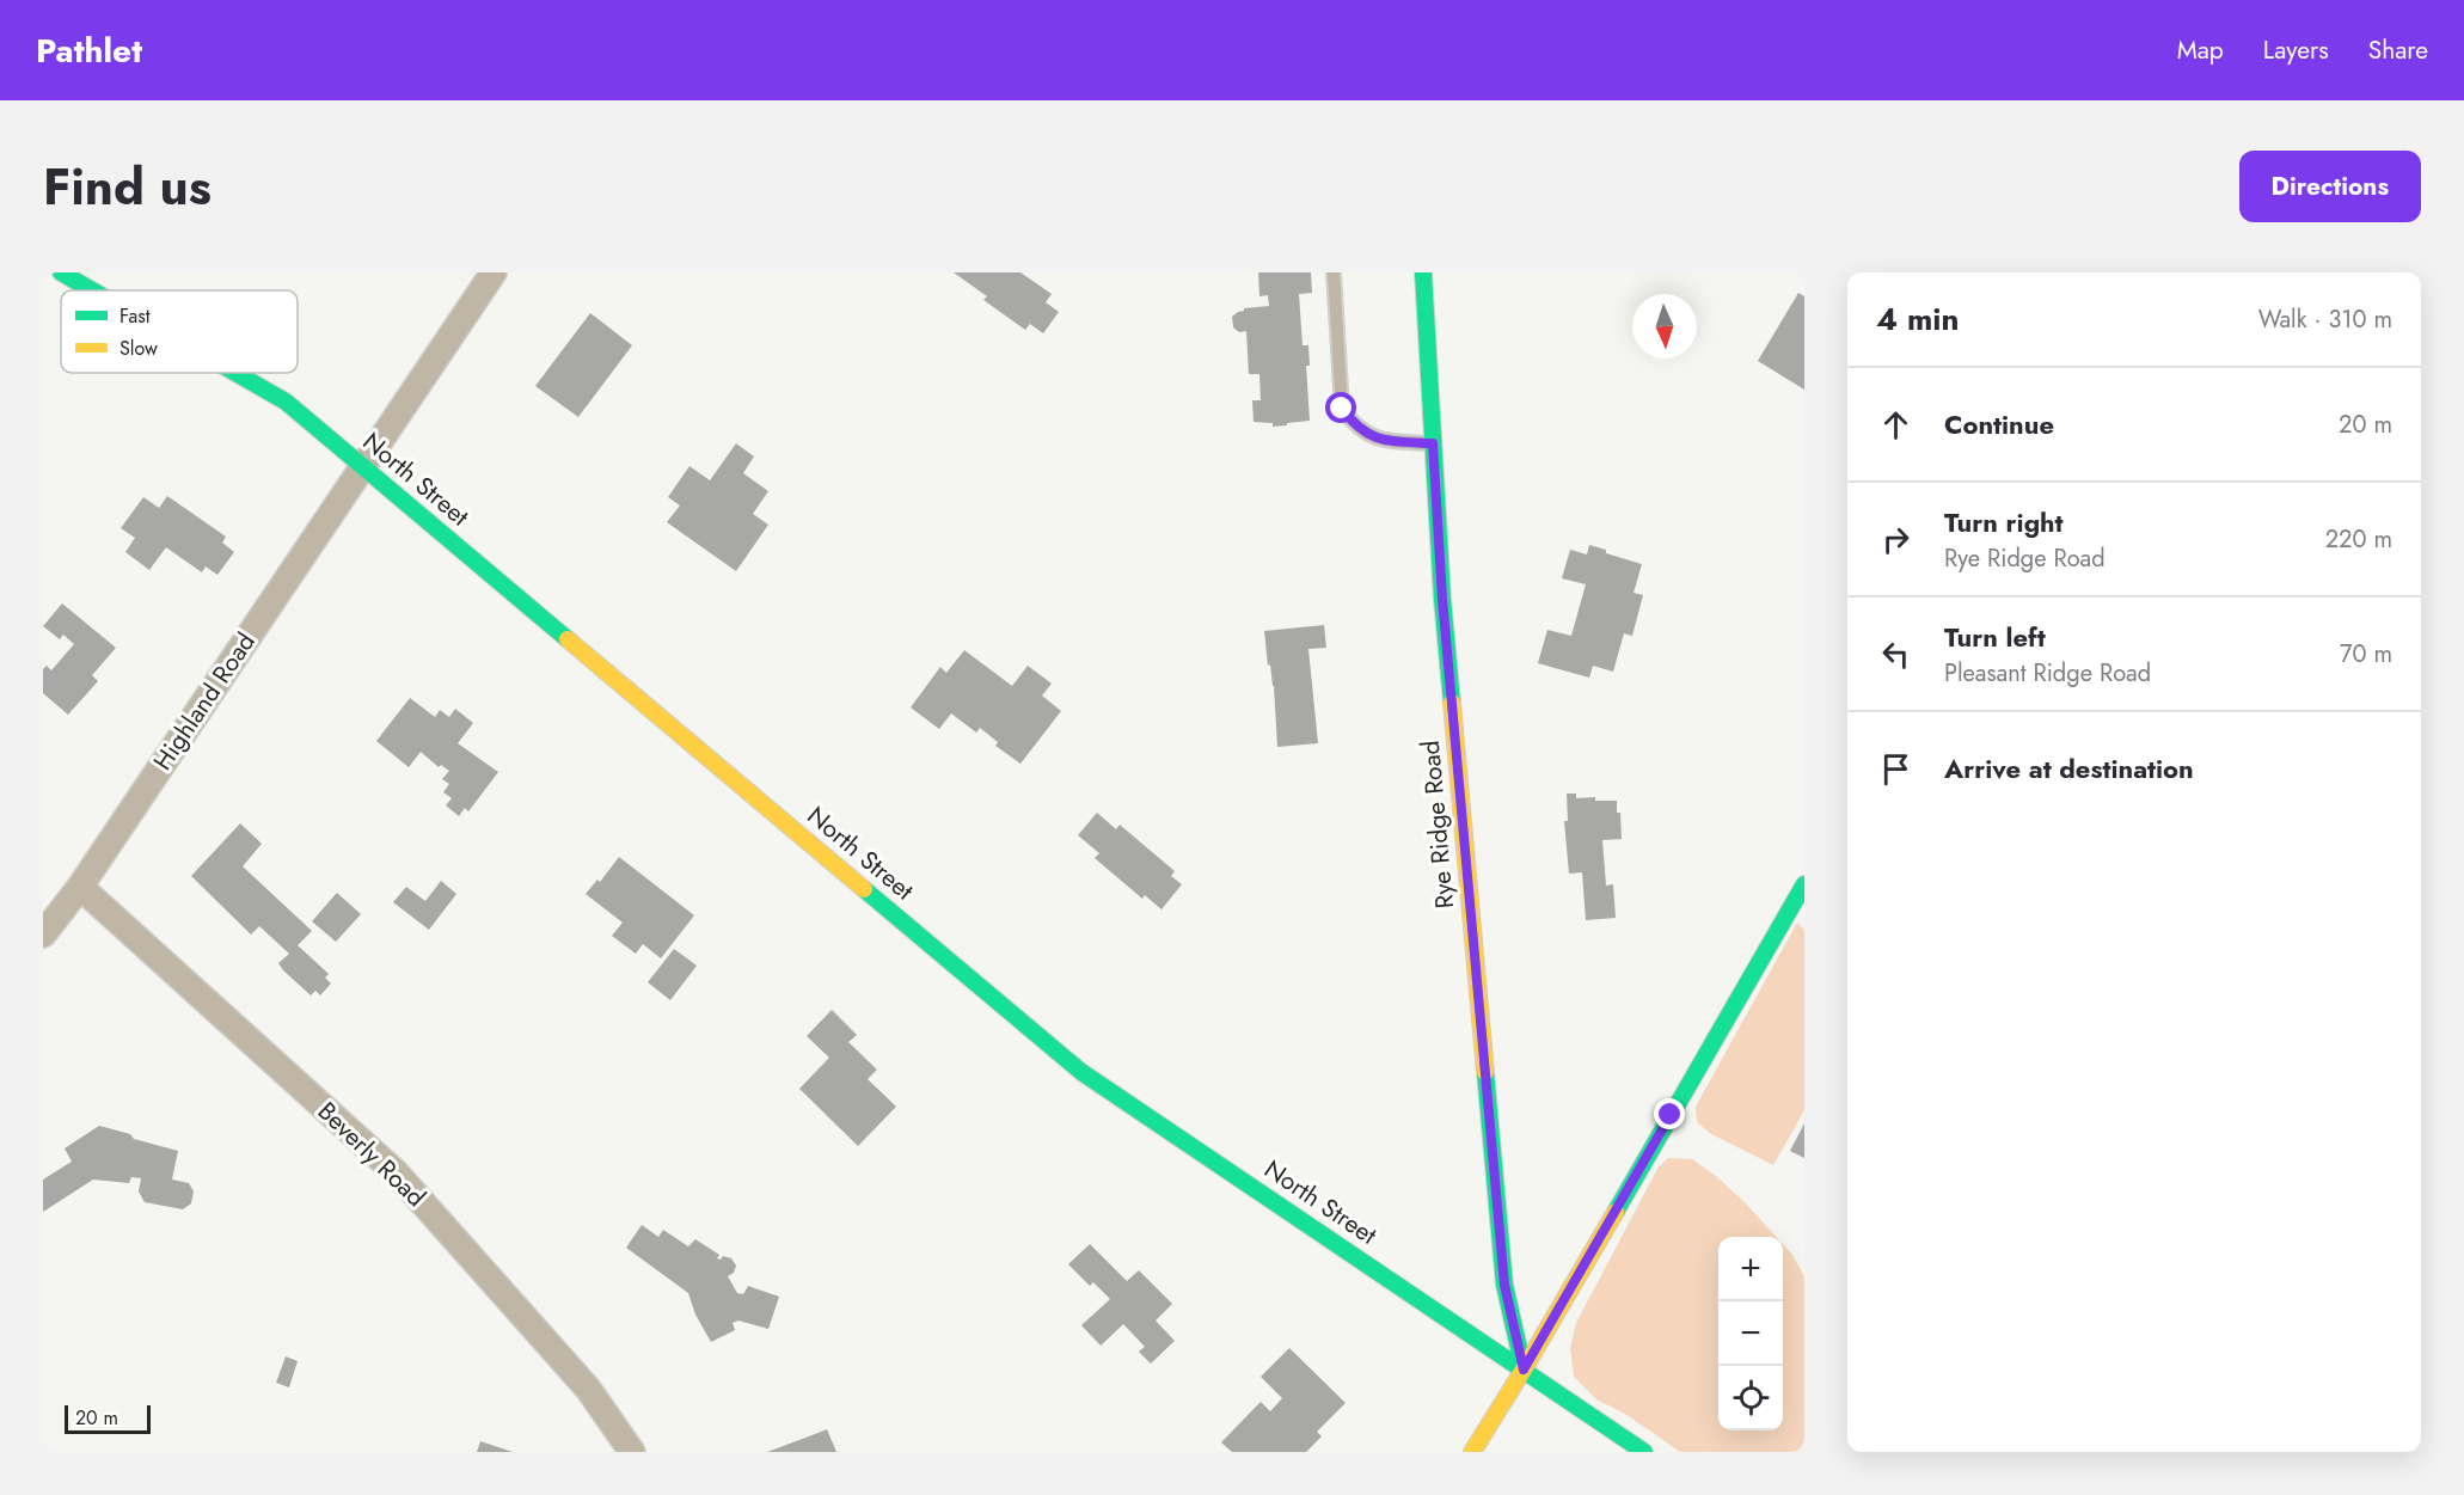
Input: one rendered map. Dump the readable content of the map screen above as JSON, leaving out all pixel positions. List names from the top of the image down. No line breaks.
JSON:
{"streets":{"main road":["North Street","Rye Ridge Road"],"street":["Highland Road","Beverly Road"]},"crossings":[["North Street","Highland Road"],["North Street","Rye Ridge Road"],["Highland Road","Beverly Road"]],"legend":["Fast","Slow"],"scale_bar":"20 m","north":"bottom","page":{"header":"Pathlet","nav":["Map","Layers","Share"],"title":"Find us","buttons":"Directions","heading":["4 min","Walk · 310 m"],"list":[["Continue","20 m"],["Turn right","Rye Ridge Road","220 m"],["Turn left","Pleasant Ridge Road","70 m"],"Arrive at destination"],"map_buttons":["+","−"],"scale":"20 m"}}
